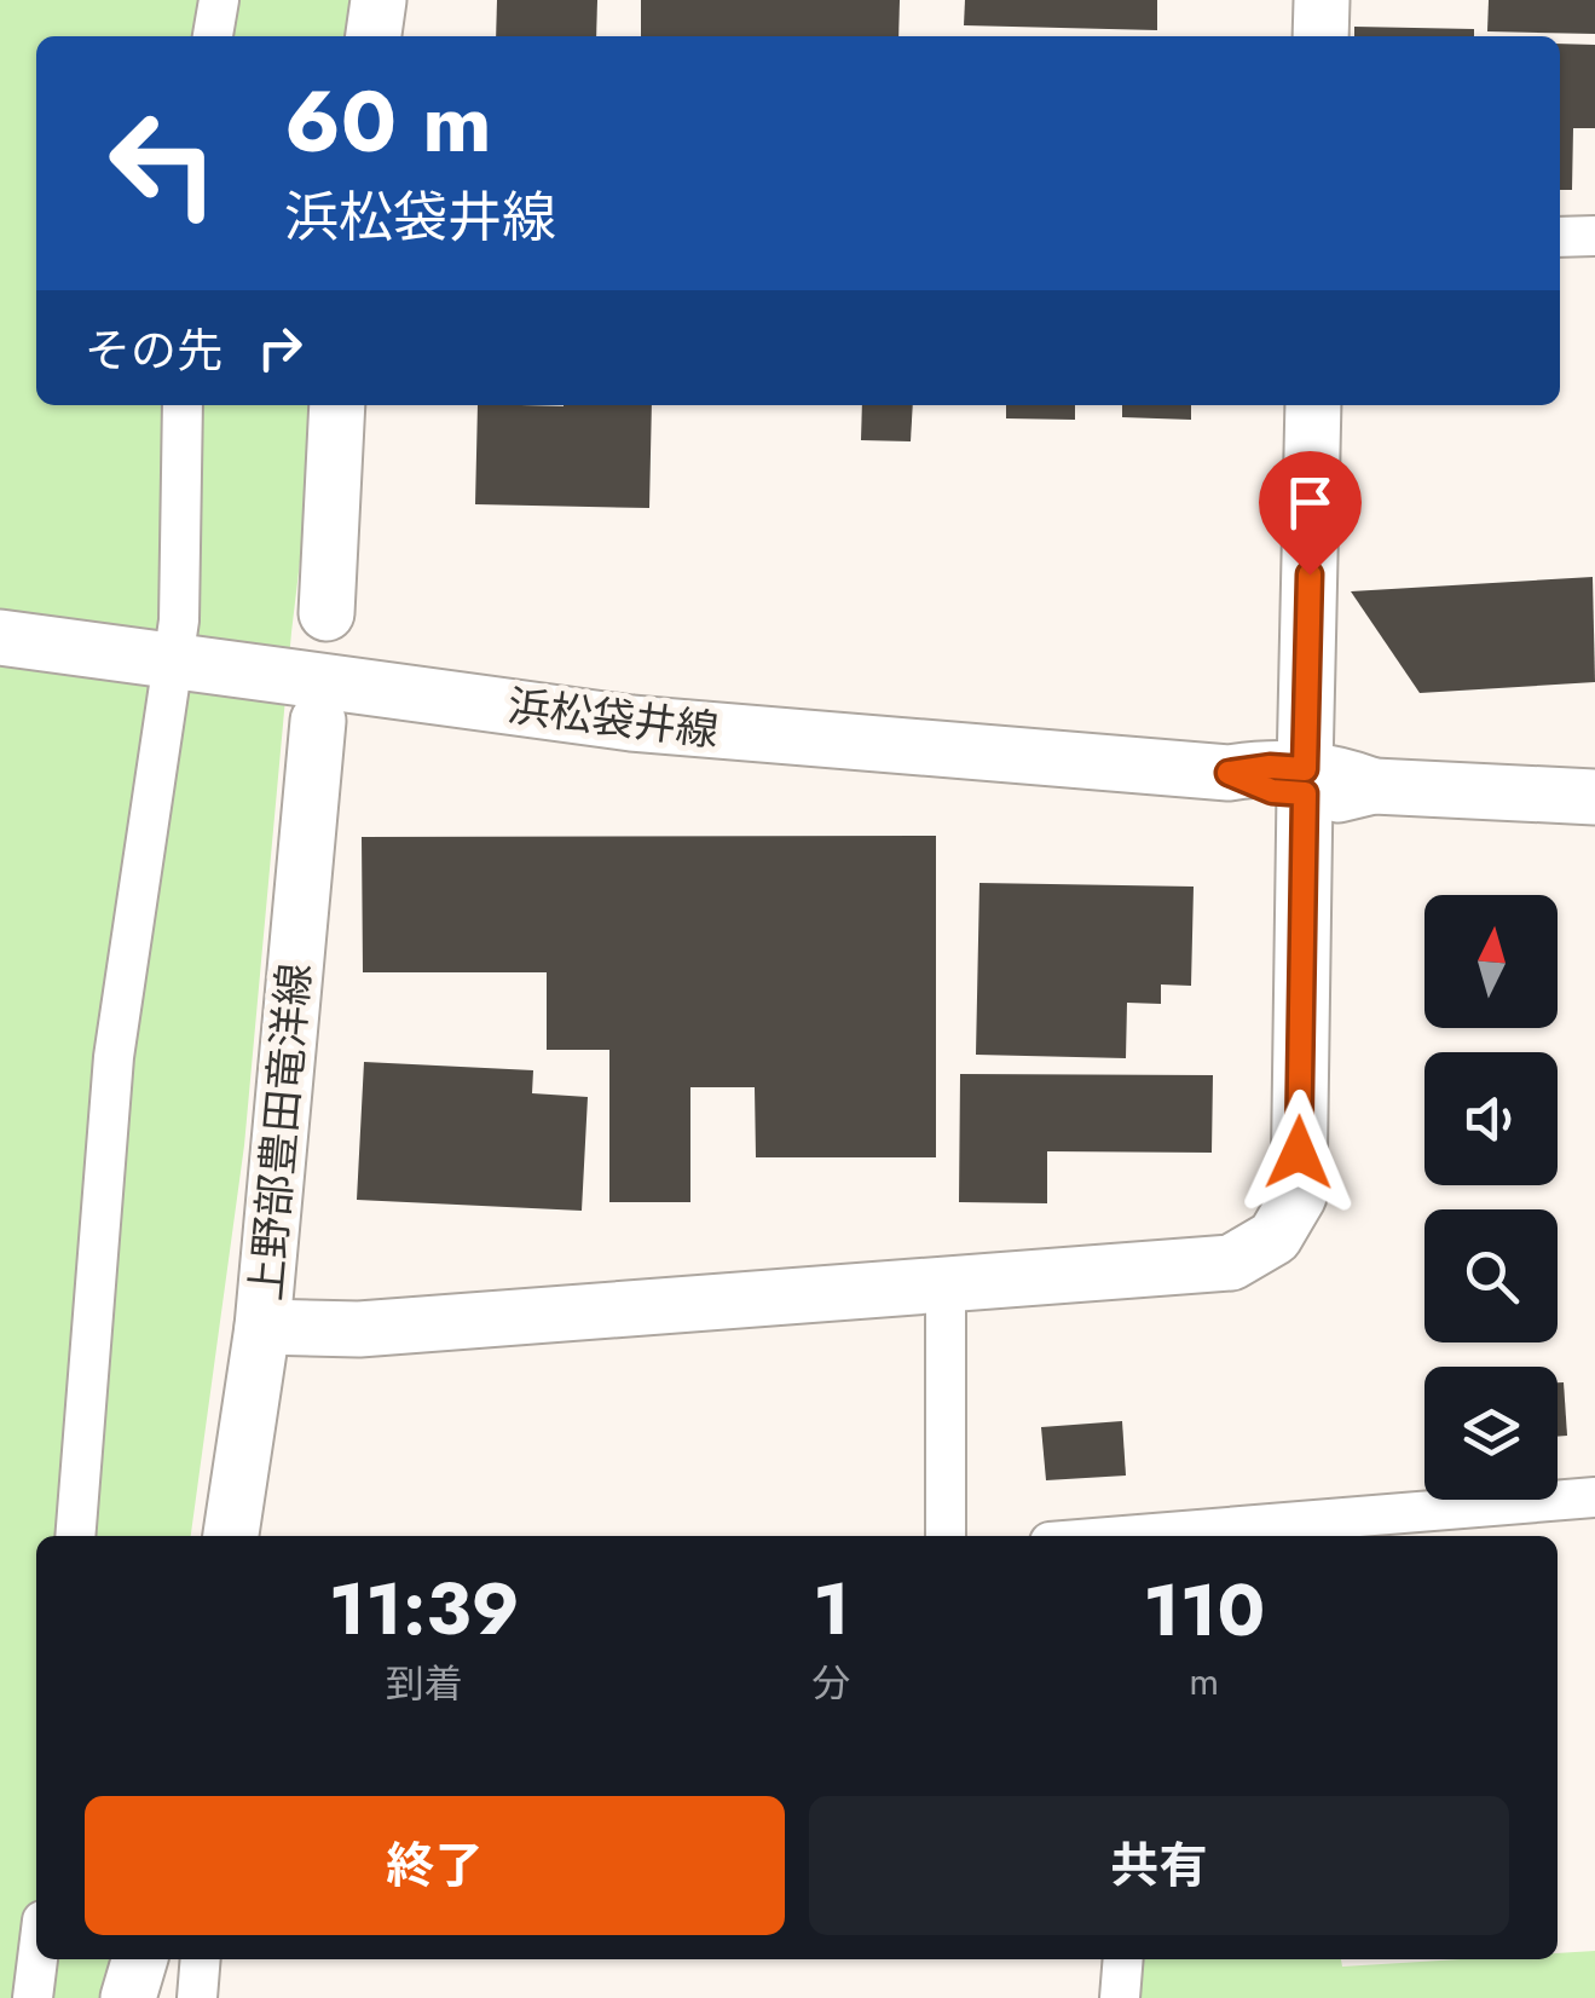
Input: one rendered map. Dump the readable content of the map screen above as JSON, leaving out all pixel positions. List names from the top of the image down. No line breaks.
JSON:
{"streets":{"main road":["浜松袋井線","上野部豊田竜洋線"]},"north":"top","page":{"turn":["60 m","浜松袋井線"],"then":"その先","eta":["11:39","到着","1","分","110","m"],"buttons":["終了","共有"]}}
